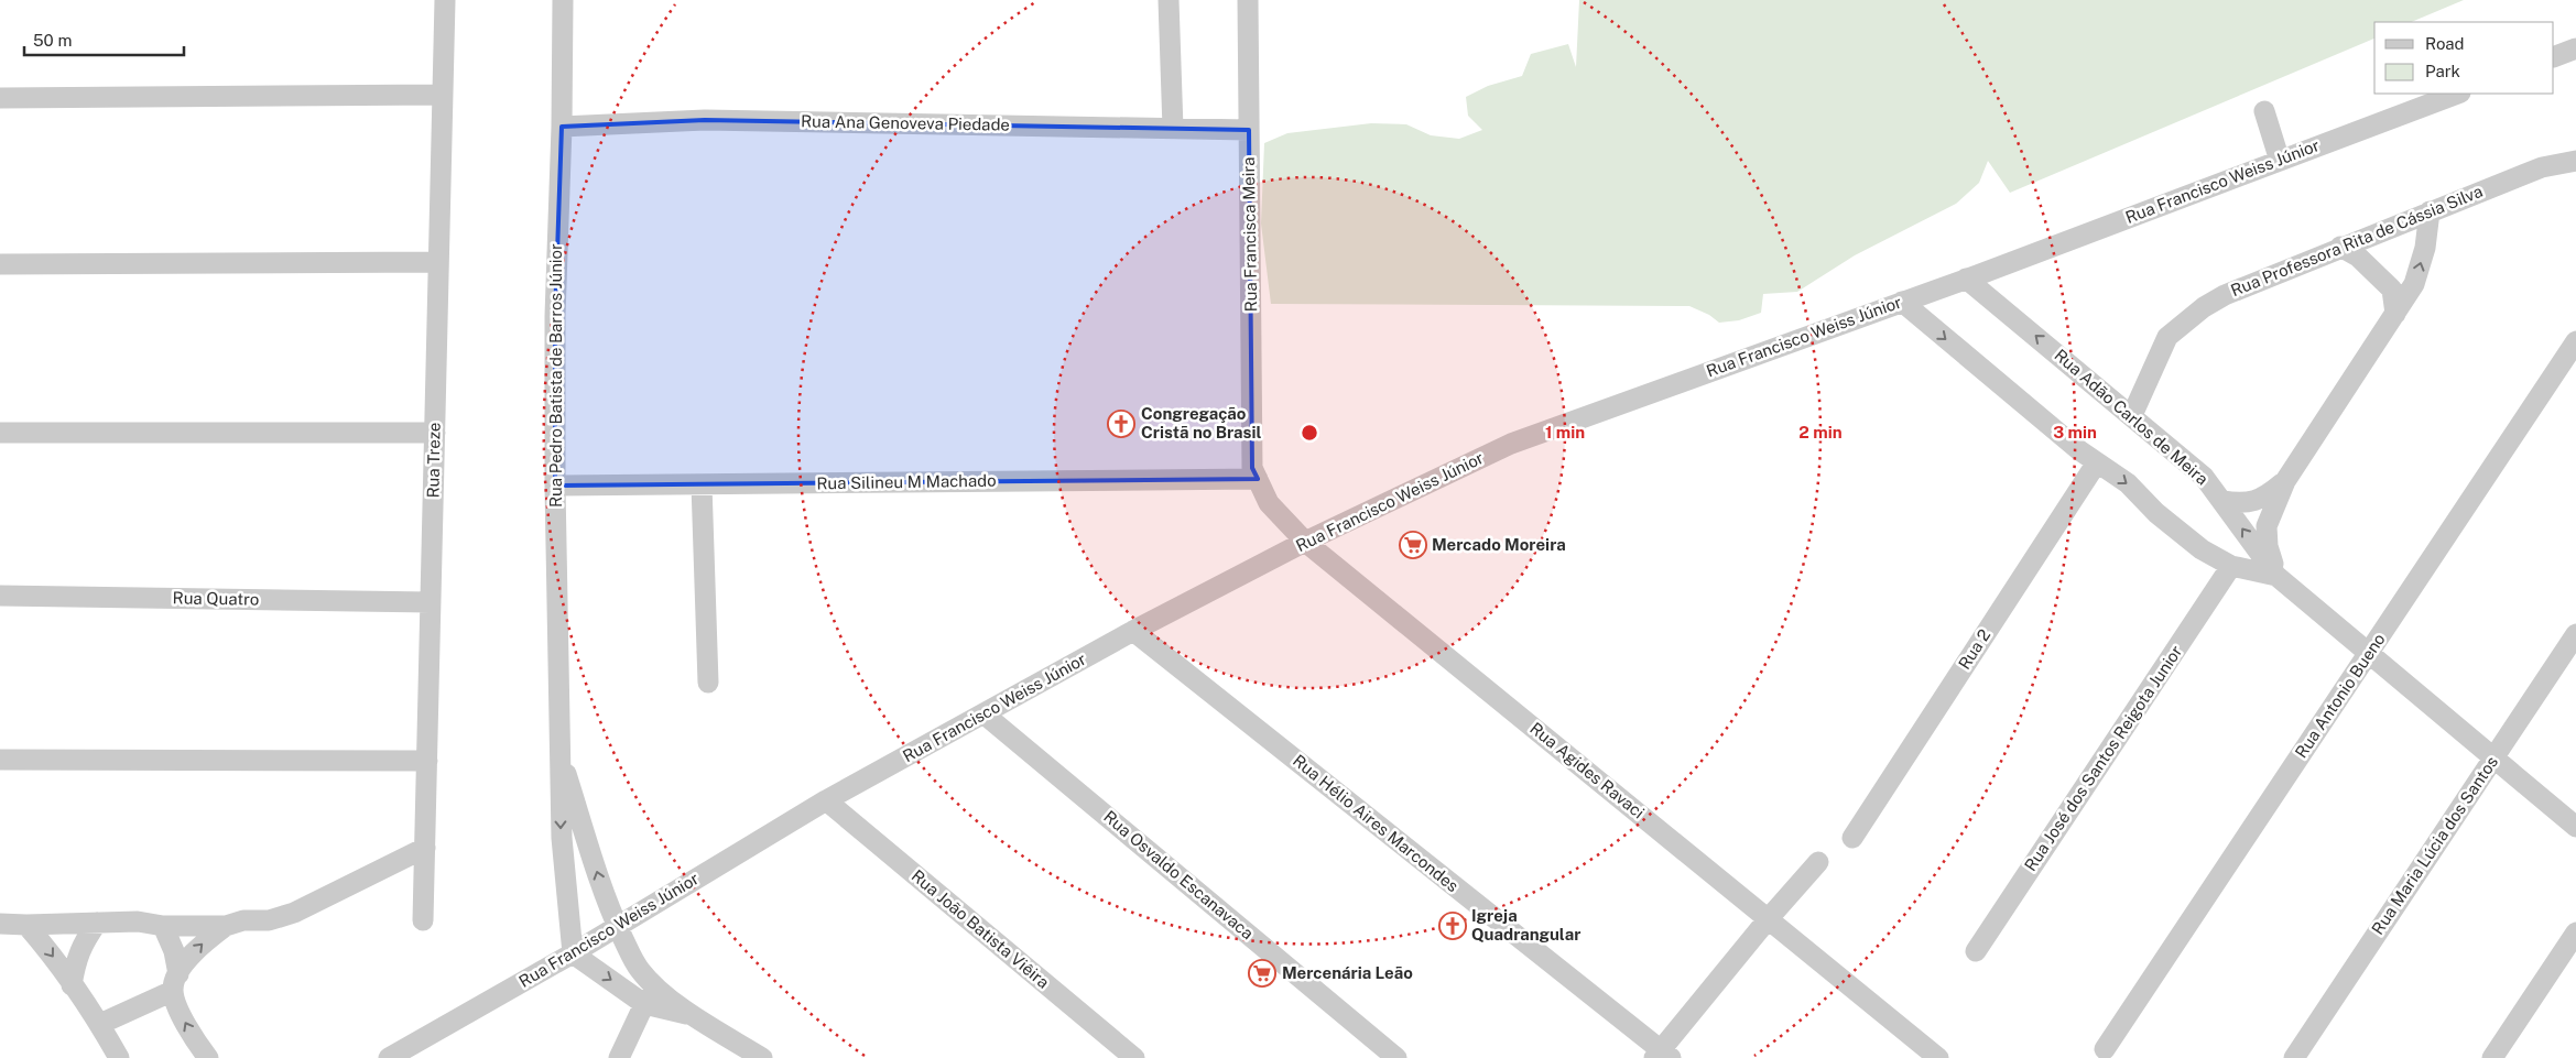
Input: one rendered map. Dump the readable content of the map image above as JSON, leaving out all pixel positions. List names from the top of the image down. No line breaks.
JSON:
{"streets":{"street":["Rua Ana Genoveva Piedade","Rua Francisco Weiss Júnior","Rua Francisca Meira","Rua Professora Rita de Cássia Silva","Rua Pedro Batista de Barros Júnior","Rua Adão Carlos de Meira","Rua Treze","Rua Silineu M Machado","Rua Quatro","Rua 2","Rua Antonio Bueno","Rua José dos Santos Reigota Junior","Rua Agides Ravaci","Rua Hélio Aires Marcondes","Rua Maria Lúcia dos Santos","Rua Osvaldo Escanavaca","Rua João Batista Viêira"]},"crossings":[["Rua Ana Genoveva Piedade","Rua Francisca Meira"],["Rua Ana Genoveva Piedade","Rua Pedro Batista de Barros Júnior"],["Rua Francisco Weiss Júnior","Rua Pedro Batista de Barros Júnior"],["Rua Francisco Weiss Júnior","Rua Adão Carlos de Meira"],["Rua Francisco Weiss Júnior","Rua Agides Ravaci"],["Rua Francisco Weiss Júnior","Rua Hélio Aires Marcondes"],["Rua Francisco Weiss Júnior","Rua Osvaldo Escanavaca"],["Rua Francisco Weiss Júnior","Rua João Batista Viêira"],["Rua Francisca Meira","Rua Silineu M Machado"],["Rua Francisca Meira","Rua Agides Ravaci"],["Rua Professora Rita de Cássia Silva","Rua Adão Carlos de Meira"],["Rua Pedro Batista de Barros Júnior","Rua Silineu M Machado"],["Rua Adão Carlos de Meira","Rua 2"],["Rua Adão Carlos de Meira","Rua Antonio Bueno"],["Rua Adão Carlos de Meira","Rua José dos Santos Reigota Junior"],["Rua Adão Carlos de Meira","Rua Maria Lúcia dos Santos"],["Rua Treze","Rua Quatro"],["Rua Silineu M Machado","Rua Agides Ravaci"]],"places":{"church":["Congregação Cristã no Brasil","Igreja Quadrangular"],"supermarket":["Mercado Moreira","Mercenária Leão"]},"legend":["Road","Park"],"scale_bar":"50 m","rings":["1 min","2 min","3 min"]}
